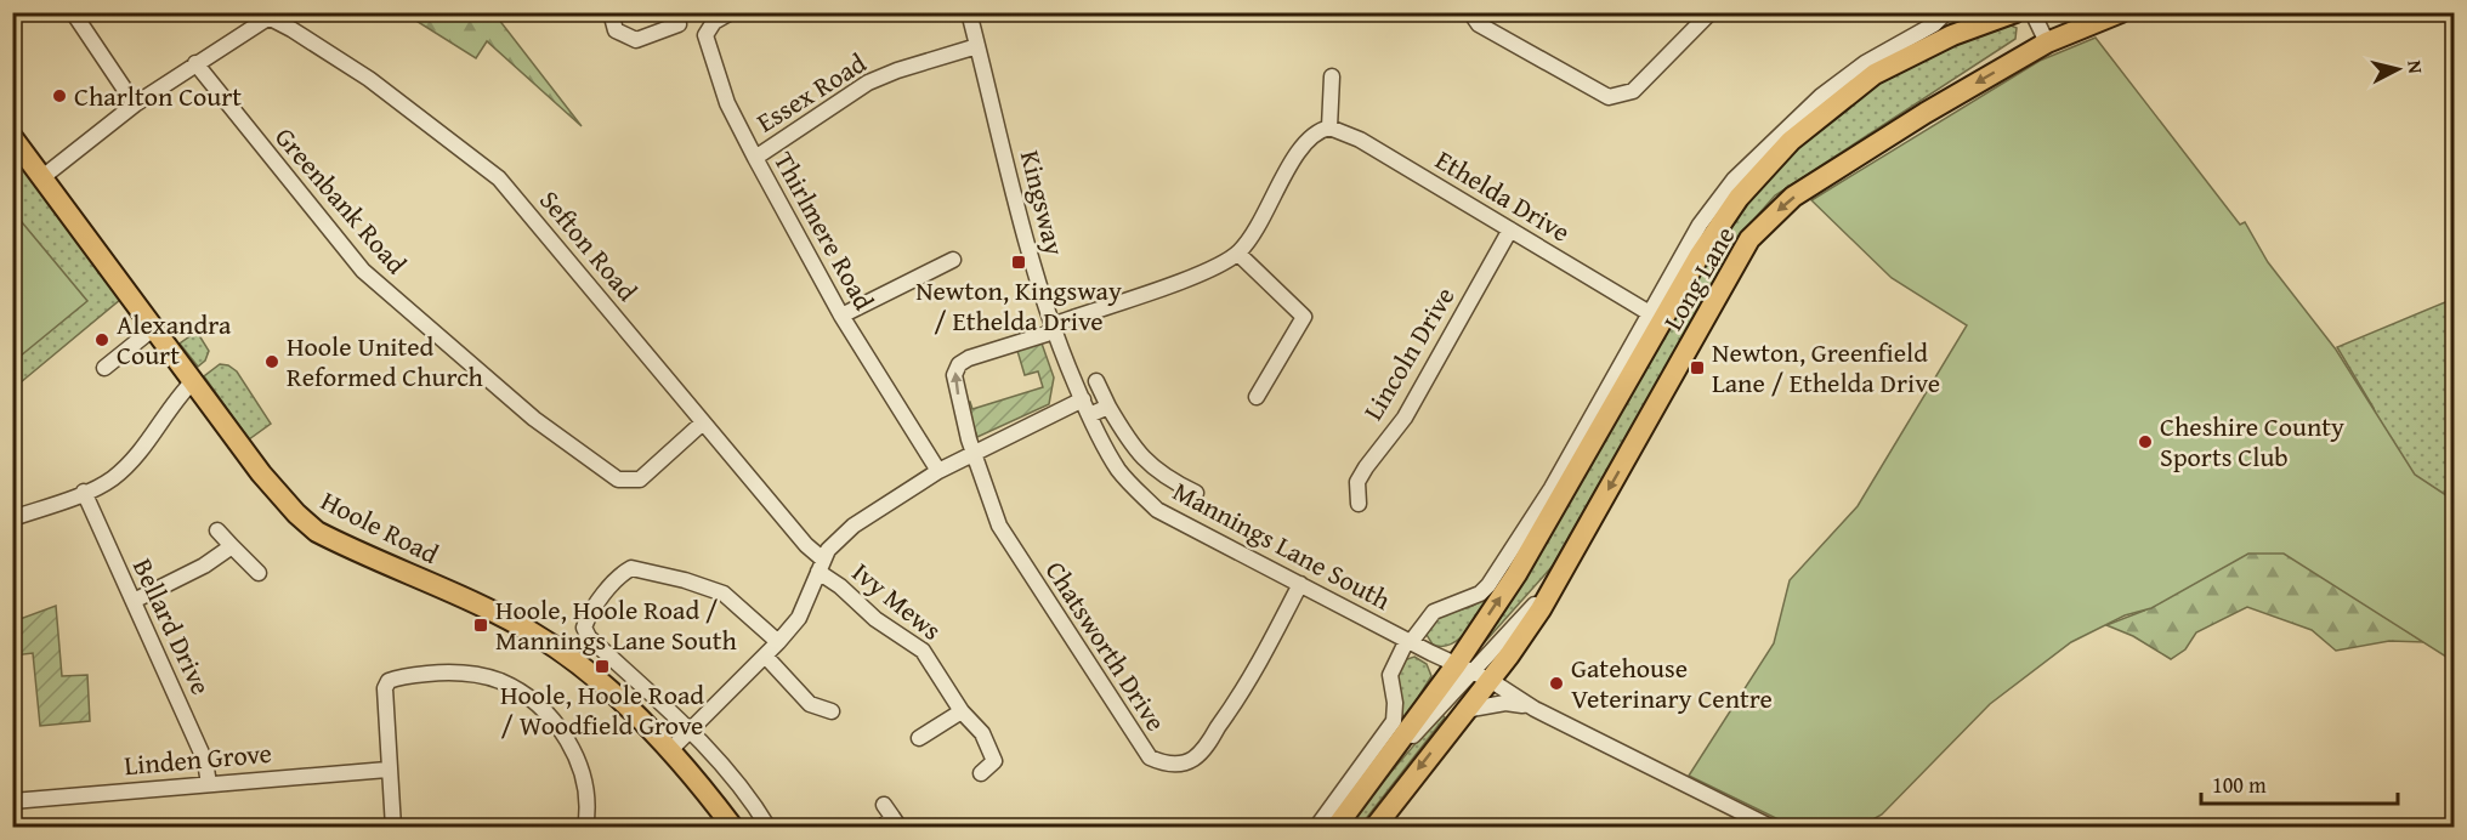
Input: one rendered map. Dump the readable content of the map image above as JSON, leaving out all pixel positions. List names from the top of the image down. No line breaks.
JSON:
{"streets":{"highway":["Long Lane","Hoole Road"],"street":["Essex Road","Ethelda Drive","Greenbank Road","Kingsway","Thirlmere Road","Sefton Road","Lincoln Drive","Mannings Lane South","Ivy Mews","Bellard Drive","Chatsworth Drive","Linden Grove"]},"crossings":[["Essex Road","Kingsway"],["Essex Road","Thirlmere Road"],["Ethelda Drive","Long Lane"],["Ethelda Drive","Lincoln Drive"],["Greenbank Road","Sefton Road"],["Kingsway","Mannings Lane South"],["Kingsway","Chatsworth Drive"],["Sefton Road","Ivy Mews"],["Long Lane","Mannings Lane South"],["Mannings Lane South","Chatsworth Drive"],["Bellard Drive","Linden Grove"]],"places":{"other":["Charlton Court","Alexandra Court","Hoole United Reformed Church","Cheshire County Sports Club","Gatehouse Veterinary Centre"],"transit":["Newton, Kingsway / Ethelda Drive","Newton, Greenfield Lane / Ethelda Drive","Hoole, Hoole Road / Mannings Lane South","Hoole, Hoole Road / Woodfield Grove"]},"scale_bar":"100 m","north":"right"}
